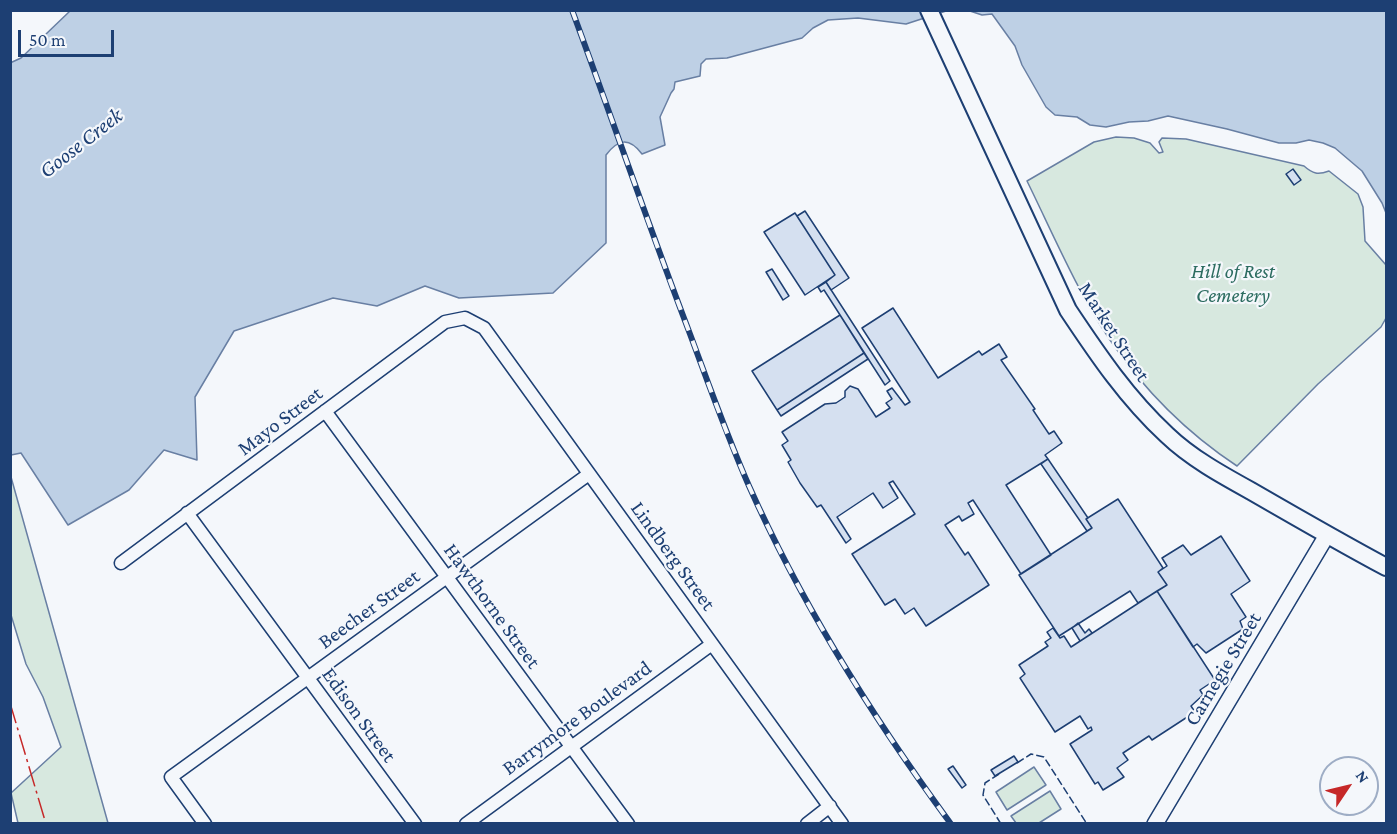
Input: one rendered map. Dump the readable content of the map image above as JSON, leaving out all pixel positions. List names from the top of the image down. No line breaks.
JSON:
{"streets":{"main road":["Market Street"],"street":["Mayo Street","Lindberg Street","Hawthorne Street","Beecher Street","Carnegie Street","Edison Street","Barrymore Boulevard"]},"crossings":[["Market Street","Carnegie Street"],["Mayo Street","Lindberg Street"],["Mayo Street","Hawthorne Street"],["Mayo Street","Edison Street"],["Lindberg Street","Beecher Street"],["Lindberg Street","Barrymore Boulevard"],["Hawthorne Street","Beecher Street"],["Hawthorne Street","Barrymore Boulevard"],["Beecher Street","Edison Street"]],"water":["Goose Creek"],"parks":["Hill of Rest Cemetery"],"scale_bar":"50 m","north":"top right"}
